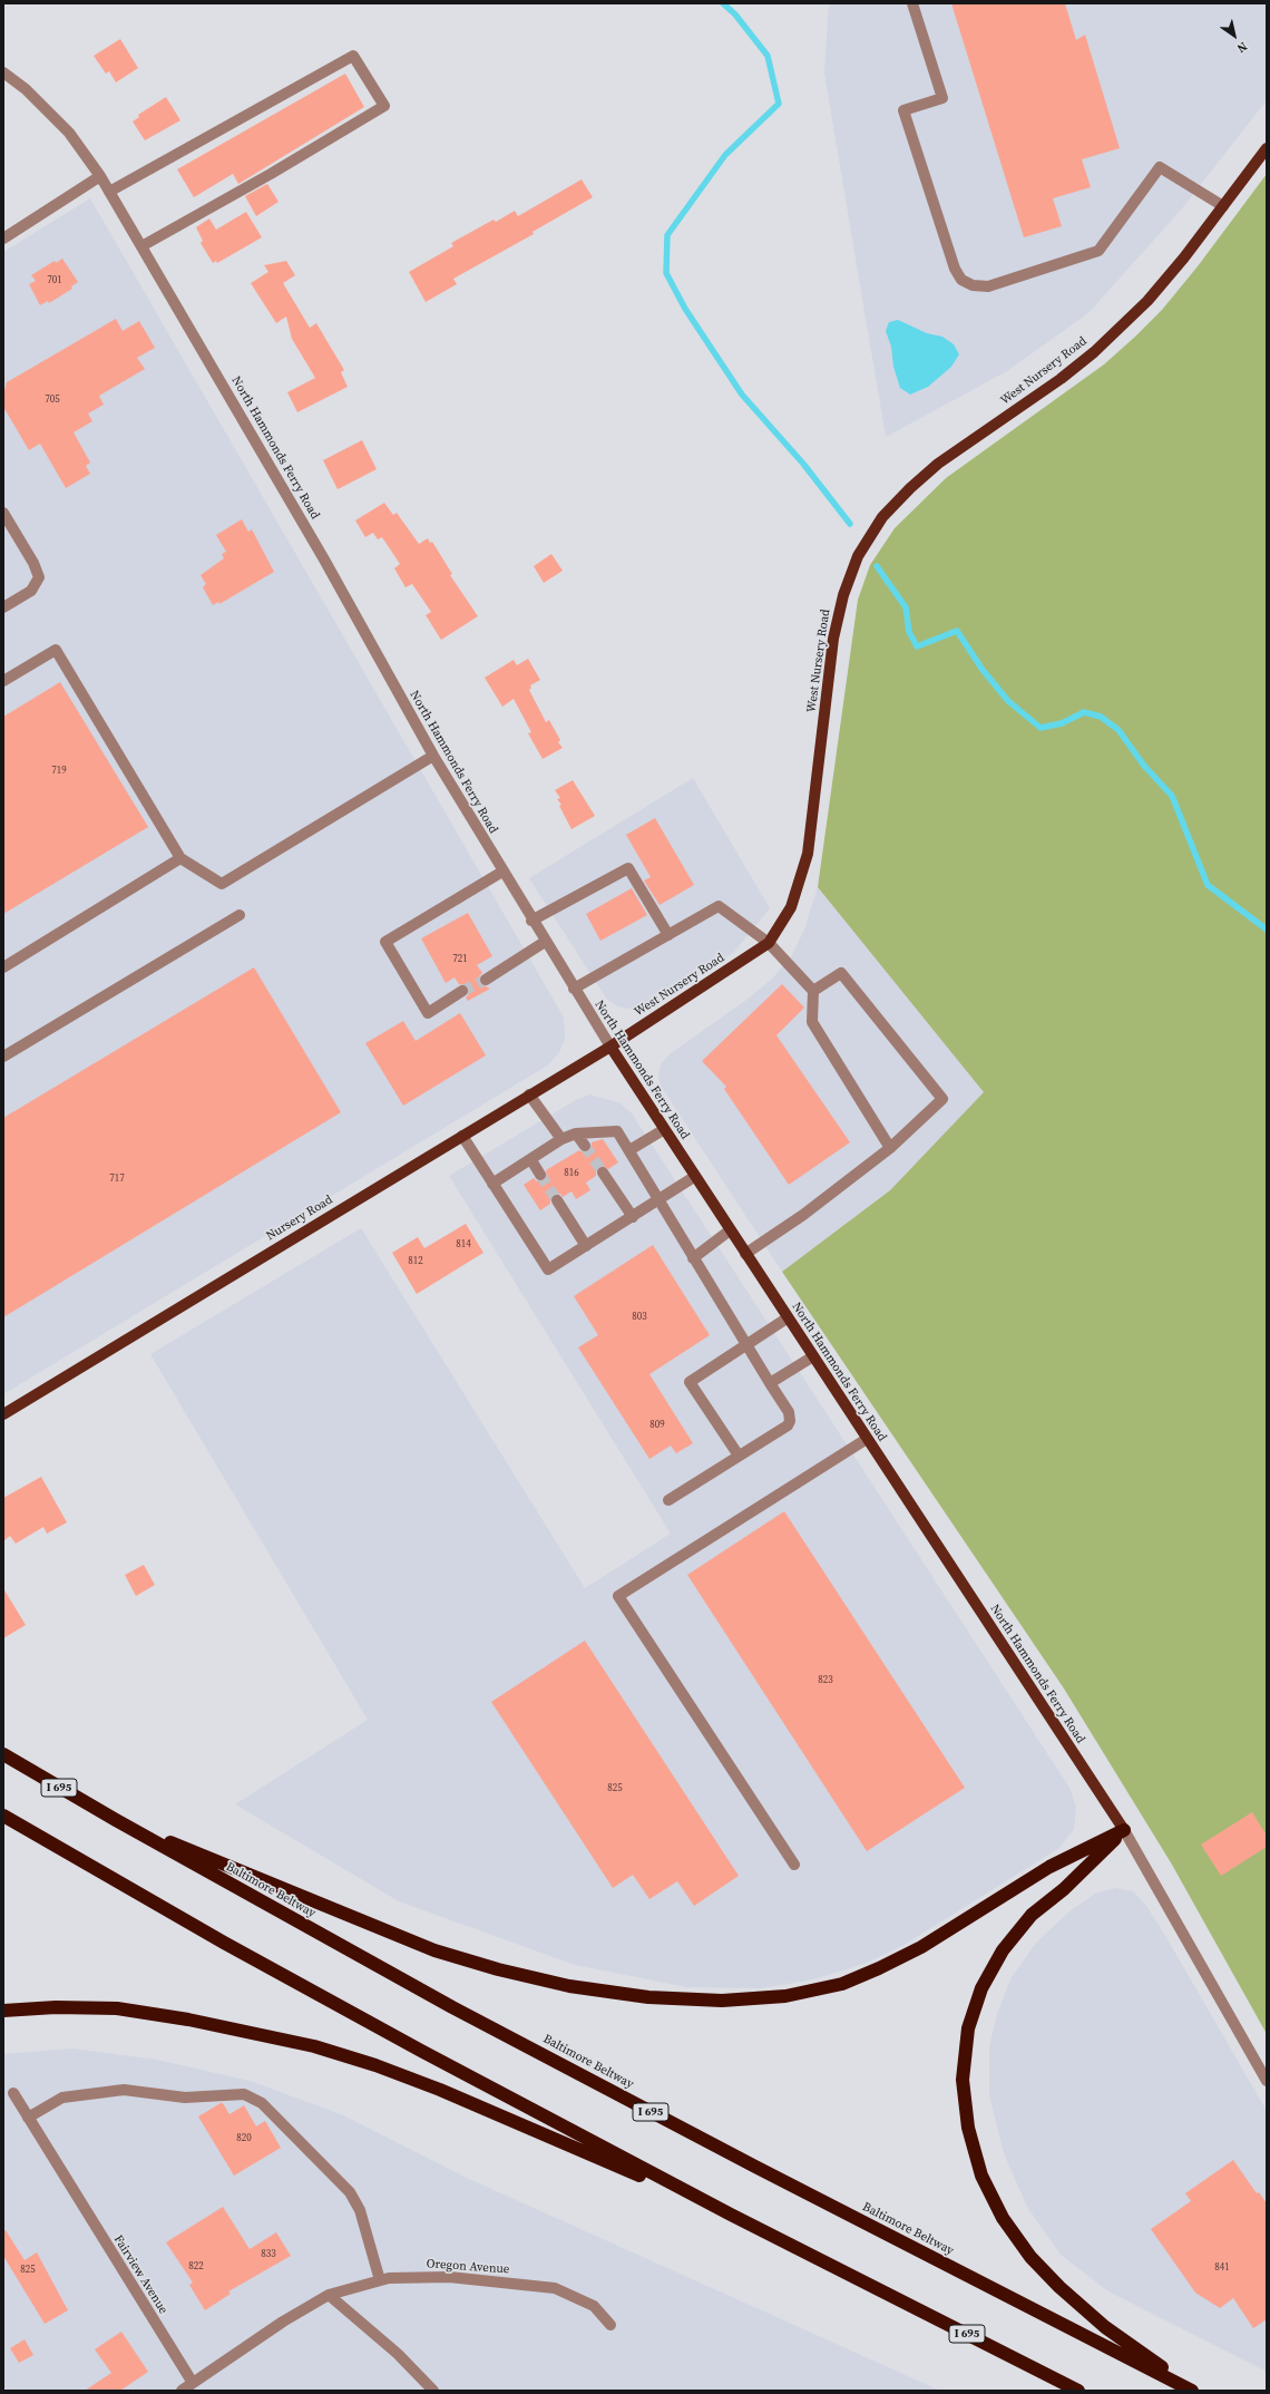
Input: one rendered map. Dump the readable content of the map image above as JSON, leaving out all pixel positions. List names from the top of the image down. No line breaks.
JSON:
{"streets":{"highway":["I 695","Baltimore Beltway"],"main road":["West Nursery Road","North Hammonds Ferry Road","Nursery Road"],"street":["Oregon Avenue","Fairview Avenue"]},"crossings":[["West Nursery Road","North Hammonds Ferry Road"],["West Nursery Road","Nursery Road"],["North Hammonds Ferry Road","Nursery Road"],["Oregon Avenue","Fairview Avenue"]],"house_numbers":["701","705","719","721","816","717","814","812","803","809","823","825","820","833","822","841","825"],"north":"bottom right"}
